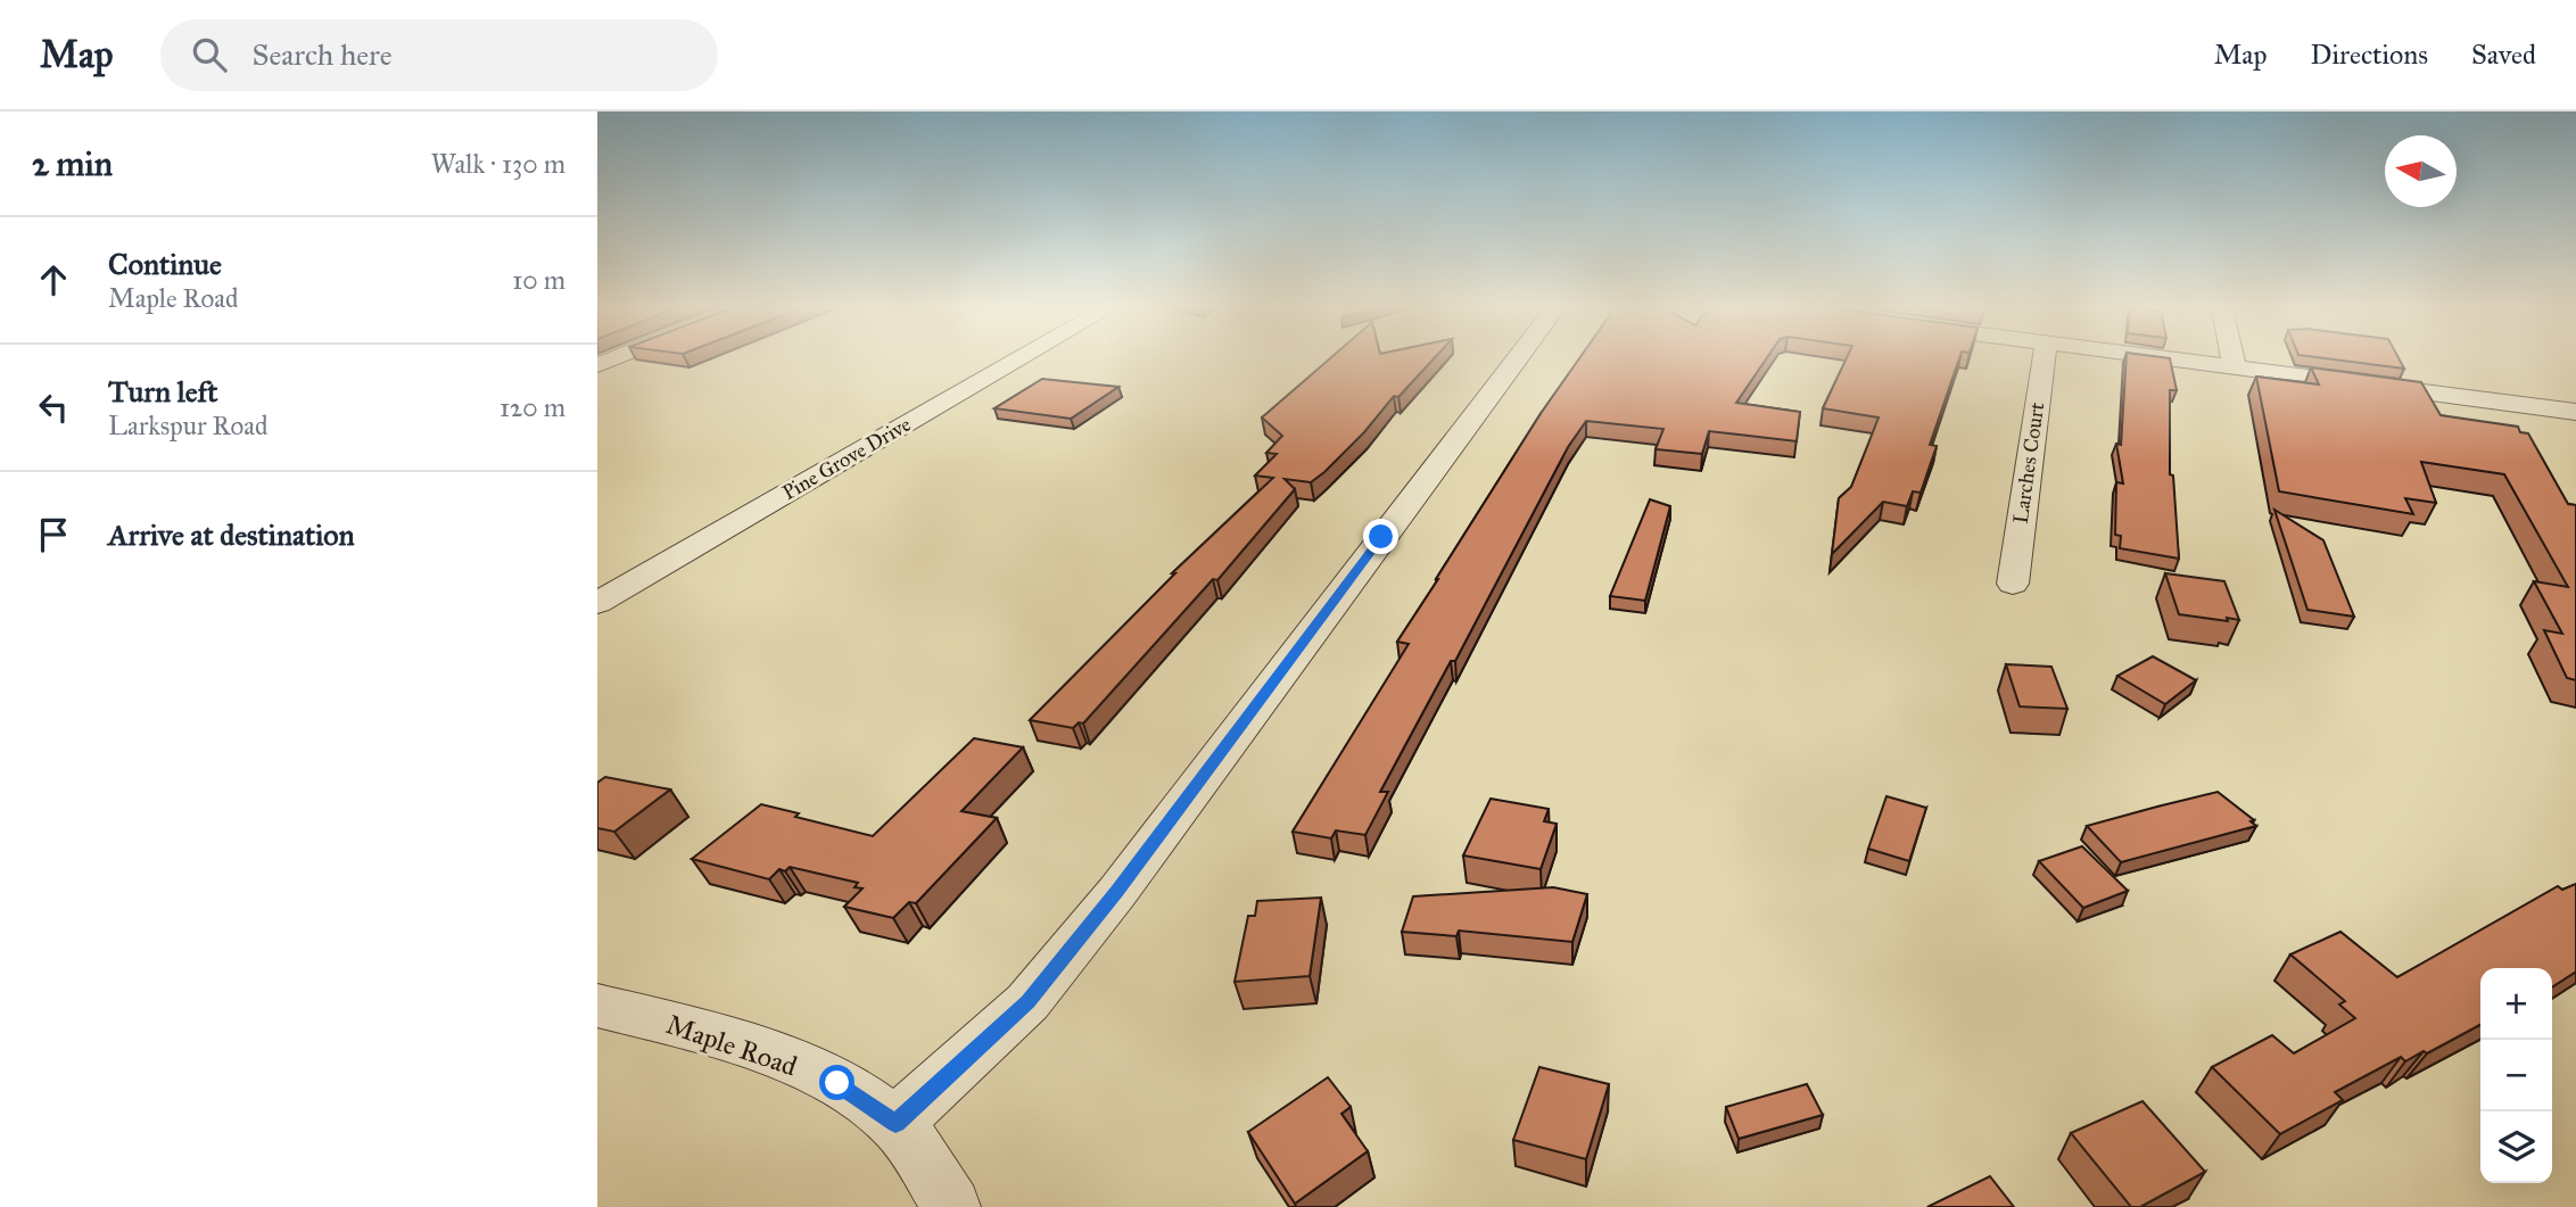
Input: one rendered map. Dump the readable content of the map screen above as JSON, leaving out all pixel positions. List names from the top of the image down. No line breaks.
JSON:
{"streets":{"street":["Pine Grove Drive","Larches Court","Maple Road"]},"north":"left","page":{"header":"Map","search":"Search here","nav":["Map","Directions","Saved"],"heading":["2 min","Walk · 130 m"],"list":[["Continue","Maple Road","10 m"],["Turn left","Larkspur Road","120 m"],"Arrive at destination"],"map_buttons":["+","−"]}}
